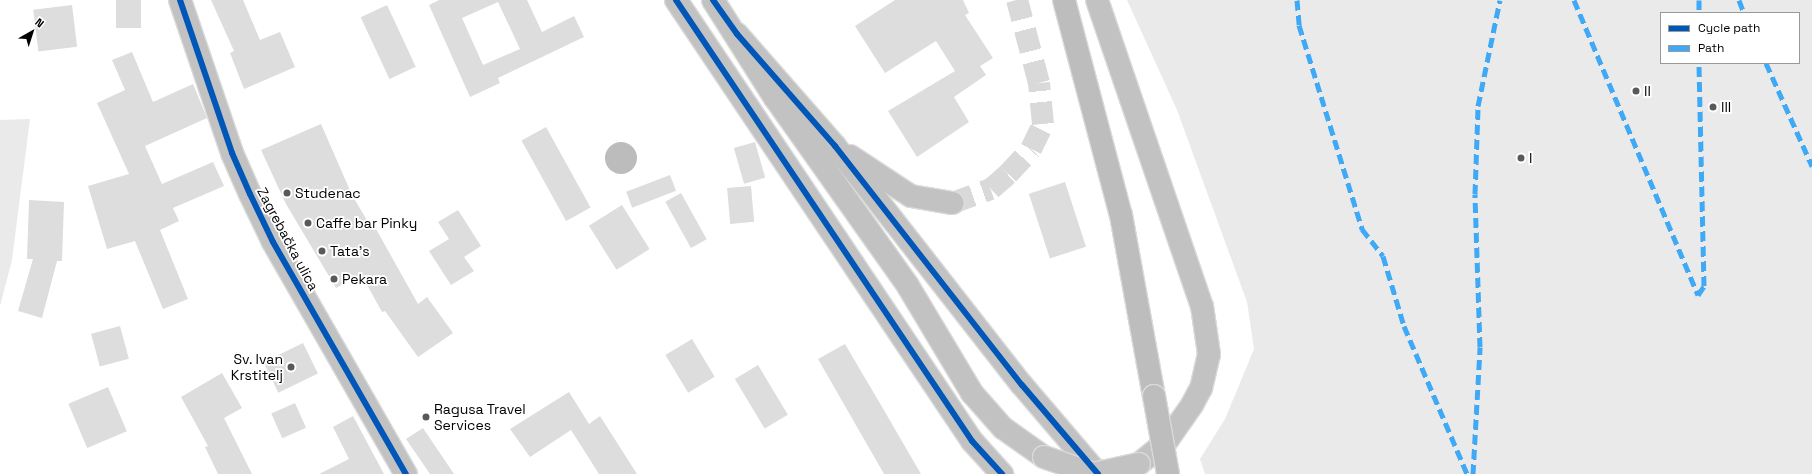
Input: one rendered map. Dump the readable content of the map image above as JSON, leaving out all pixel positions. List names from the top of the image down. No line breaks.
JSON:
{"streets":{"main road":["Zagrebačka ulica"]},"places":["II","III","I","Studenac","Caffe bar Pinky","Tata's","Pekara","Sv. Ivan Krstitelj","Ragusa Travel Services"],"legend":["Cycle path","Path"],"north":"top right"}
